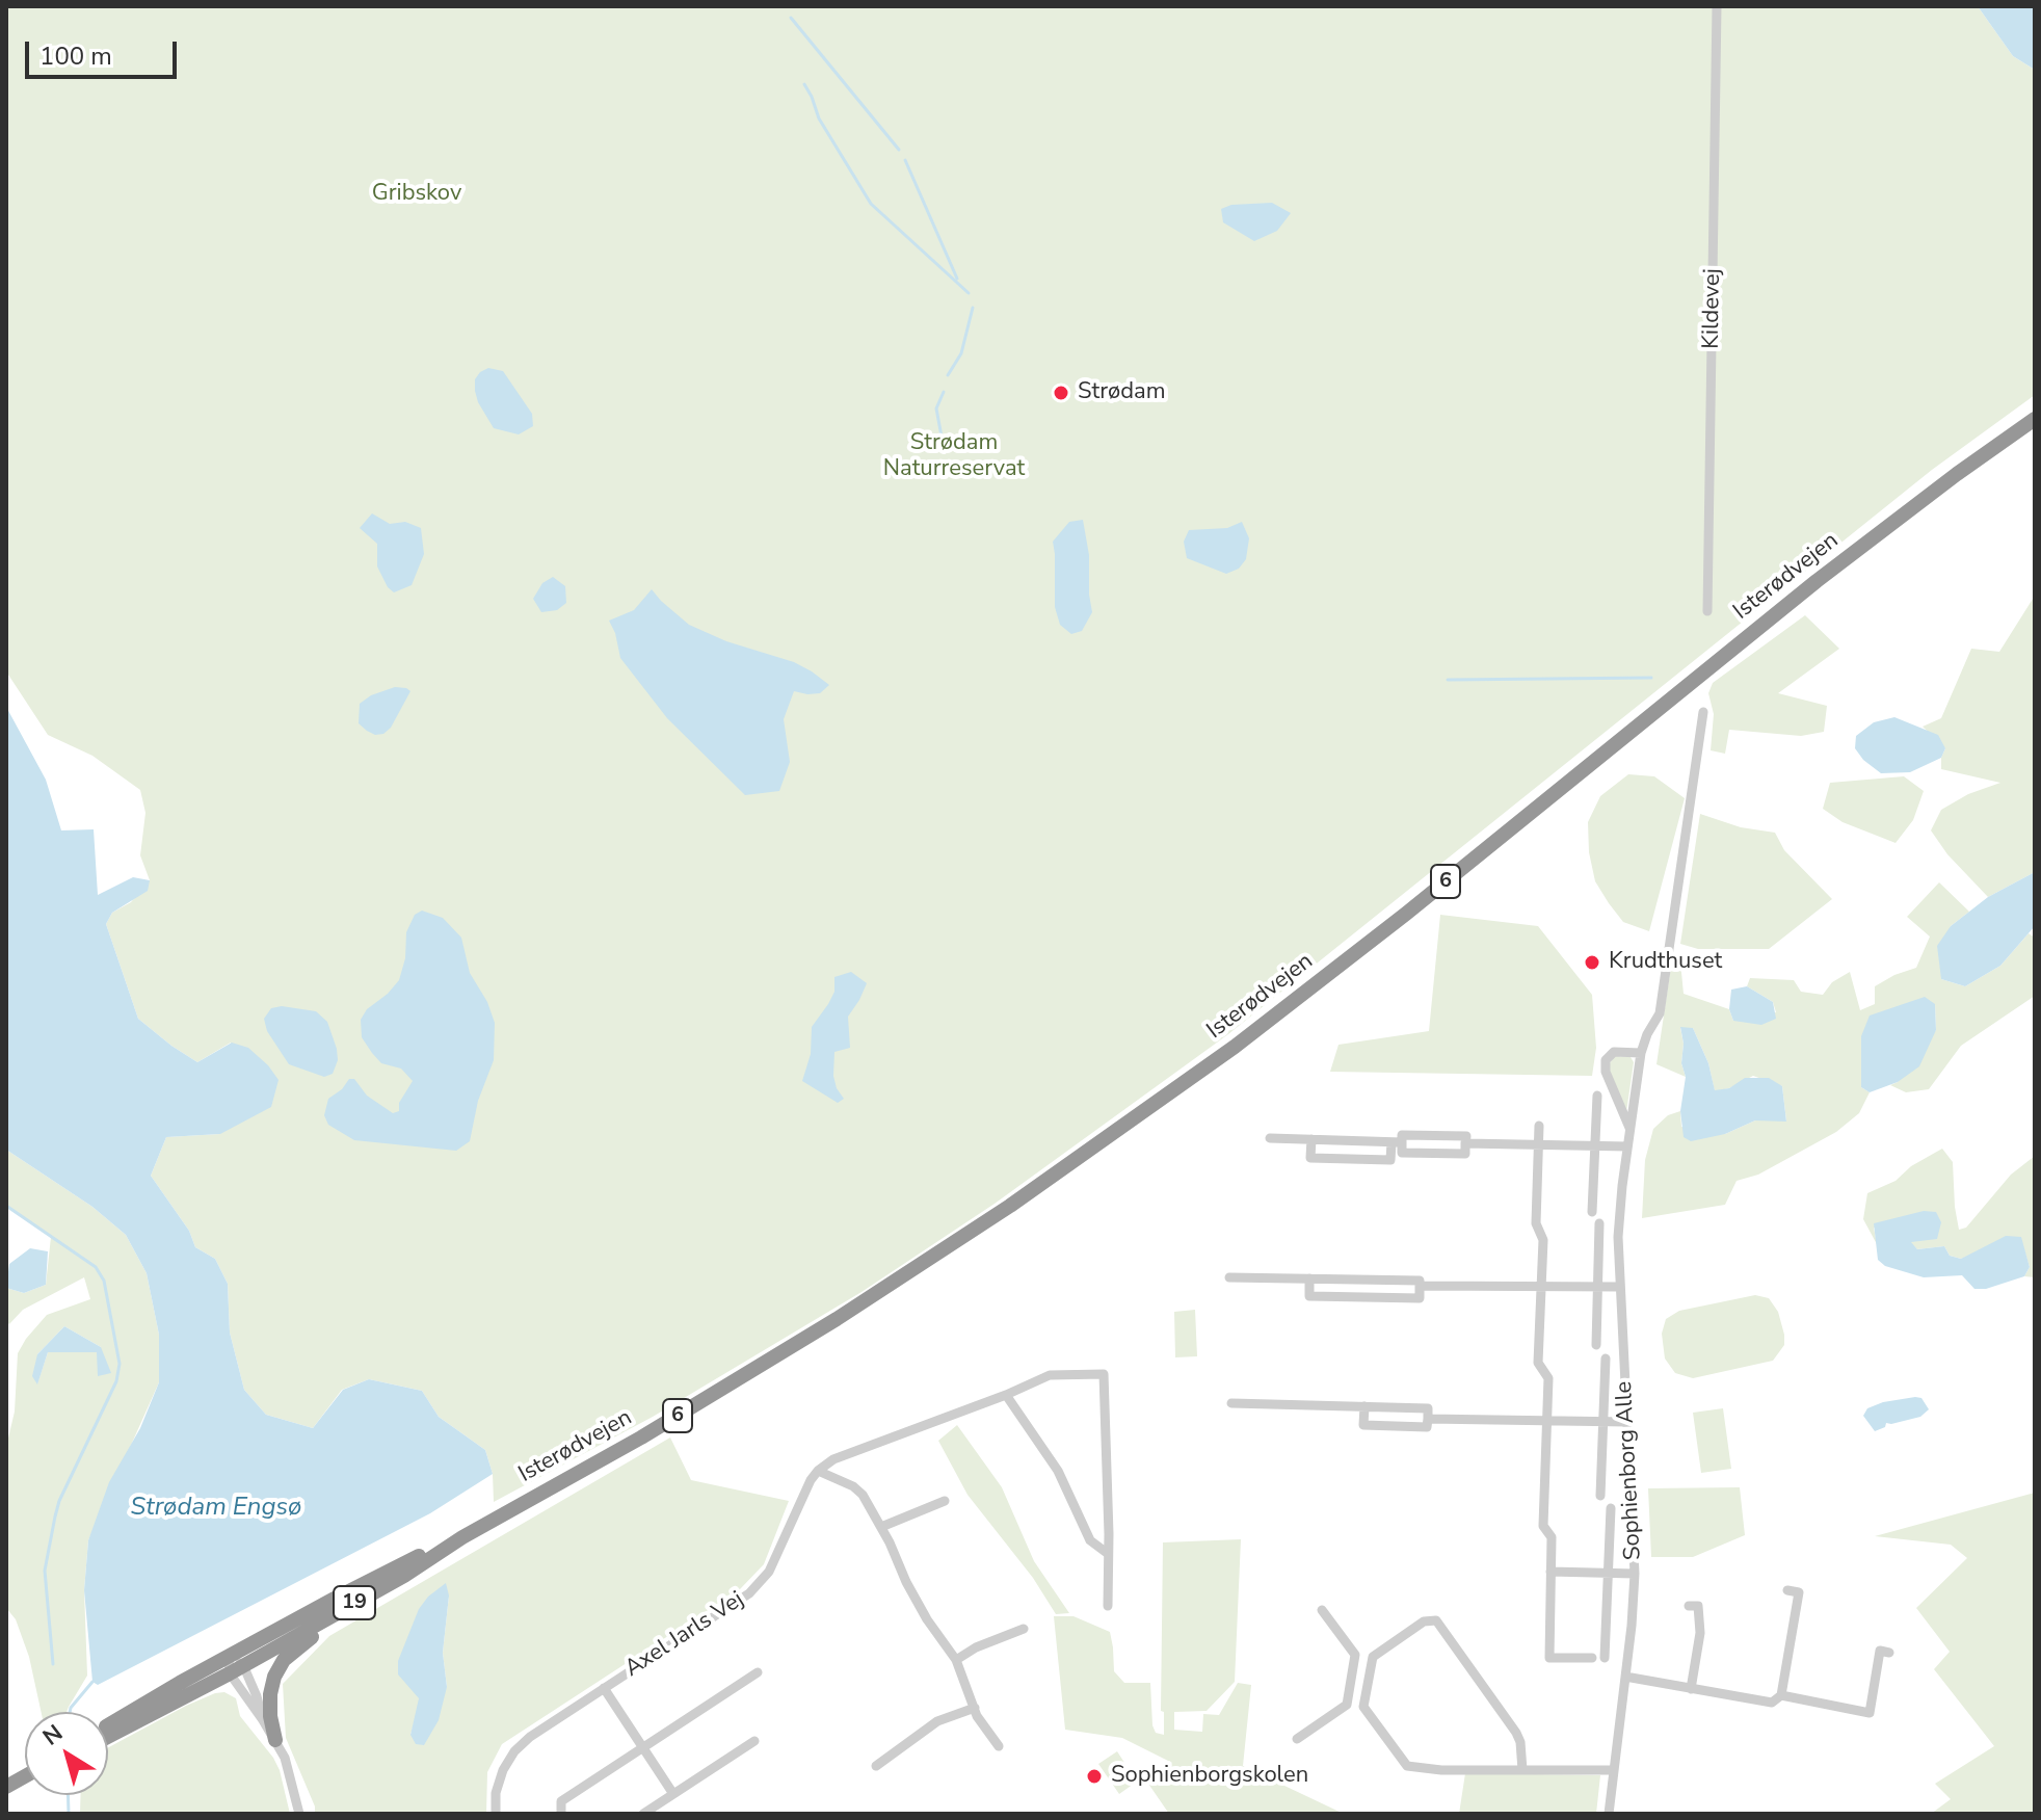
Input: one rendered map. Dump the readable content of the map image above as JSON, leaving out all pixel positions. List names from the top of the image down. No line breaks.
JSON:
{"streets":{"highway":["Isterødvejen","6","19"],"street":["Kildevej","Sophienborg Alle","Axel Jarls Vej"]},"water":["Strødam Engsø"],"parks":["Gribskov","Strødam Naturreservat"],"places":["Strødam","Krudthuset","Sophienborgskolen"],"scale_bar":"100 m","north":"top left"}
